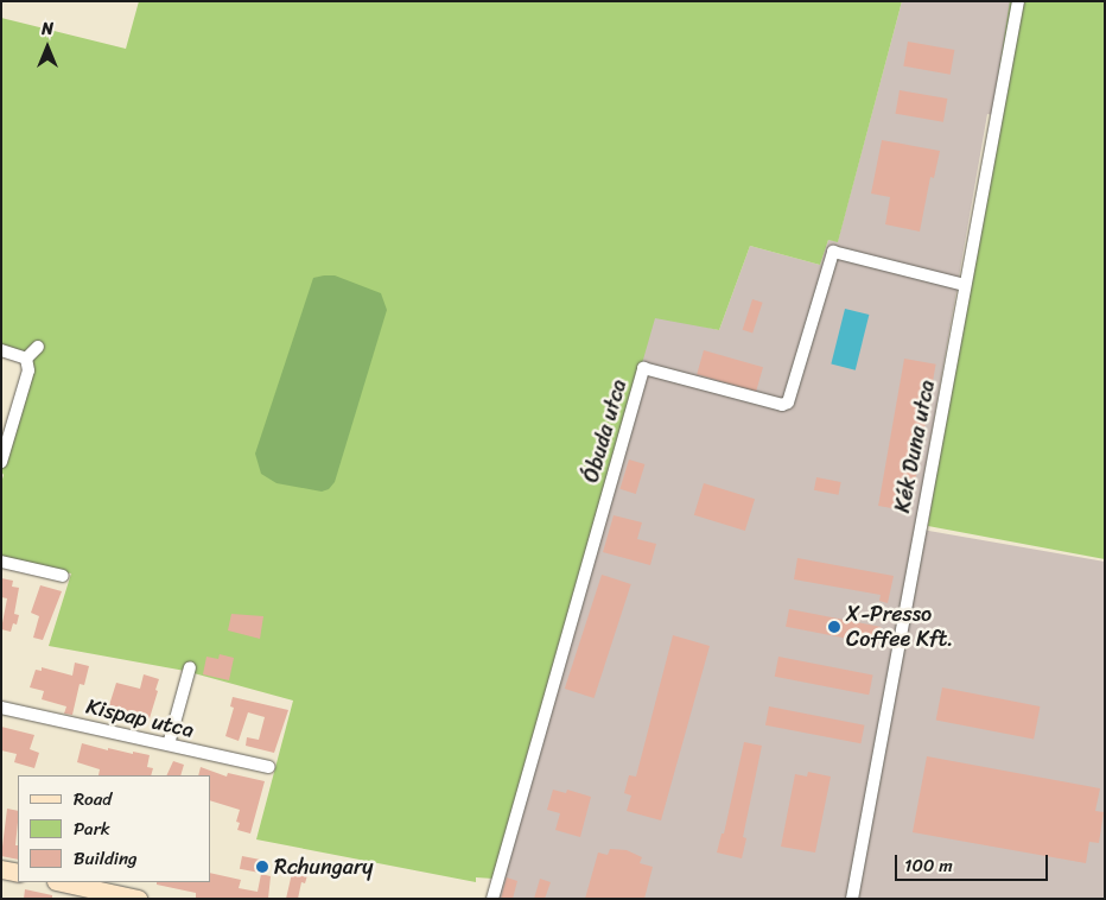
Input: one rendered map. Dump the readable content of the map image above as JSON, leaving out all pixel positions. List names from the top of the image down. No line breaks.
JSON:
{"streets":{"street":["Óbuda utca","Kék Duna utca","Kispap utca"]},"crossings":[["Óbuda utca","Kék Duna utca"]],"places":["X-Presso Coffee Kft.","Rchungary"],"legend":["Road","Park","Building"],"scale_bar":"100 m","north":"top"}
